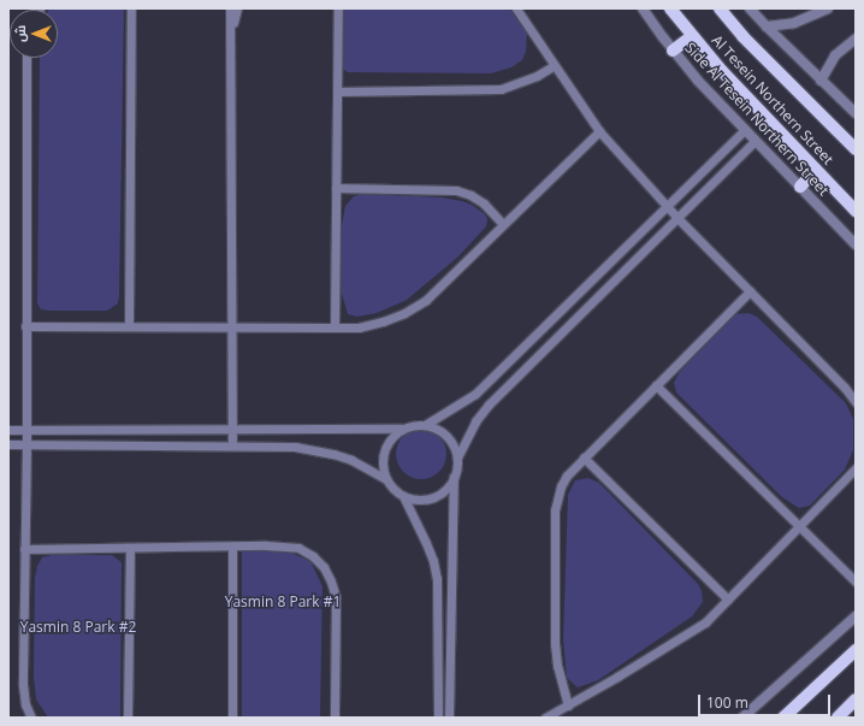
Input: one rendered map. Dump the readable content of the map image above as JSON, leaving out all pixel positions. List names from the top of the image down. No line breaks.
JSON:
{"streets":{"main road":["Al Tesein Northern Street"],"street":["Side Al Tesein Northern Street"]},"parks":["Yasmin 8 Park #1","Yasmin 8 Park #2"],"scale_bar":"100 m","north":"left"}
